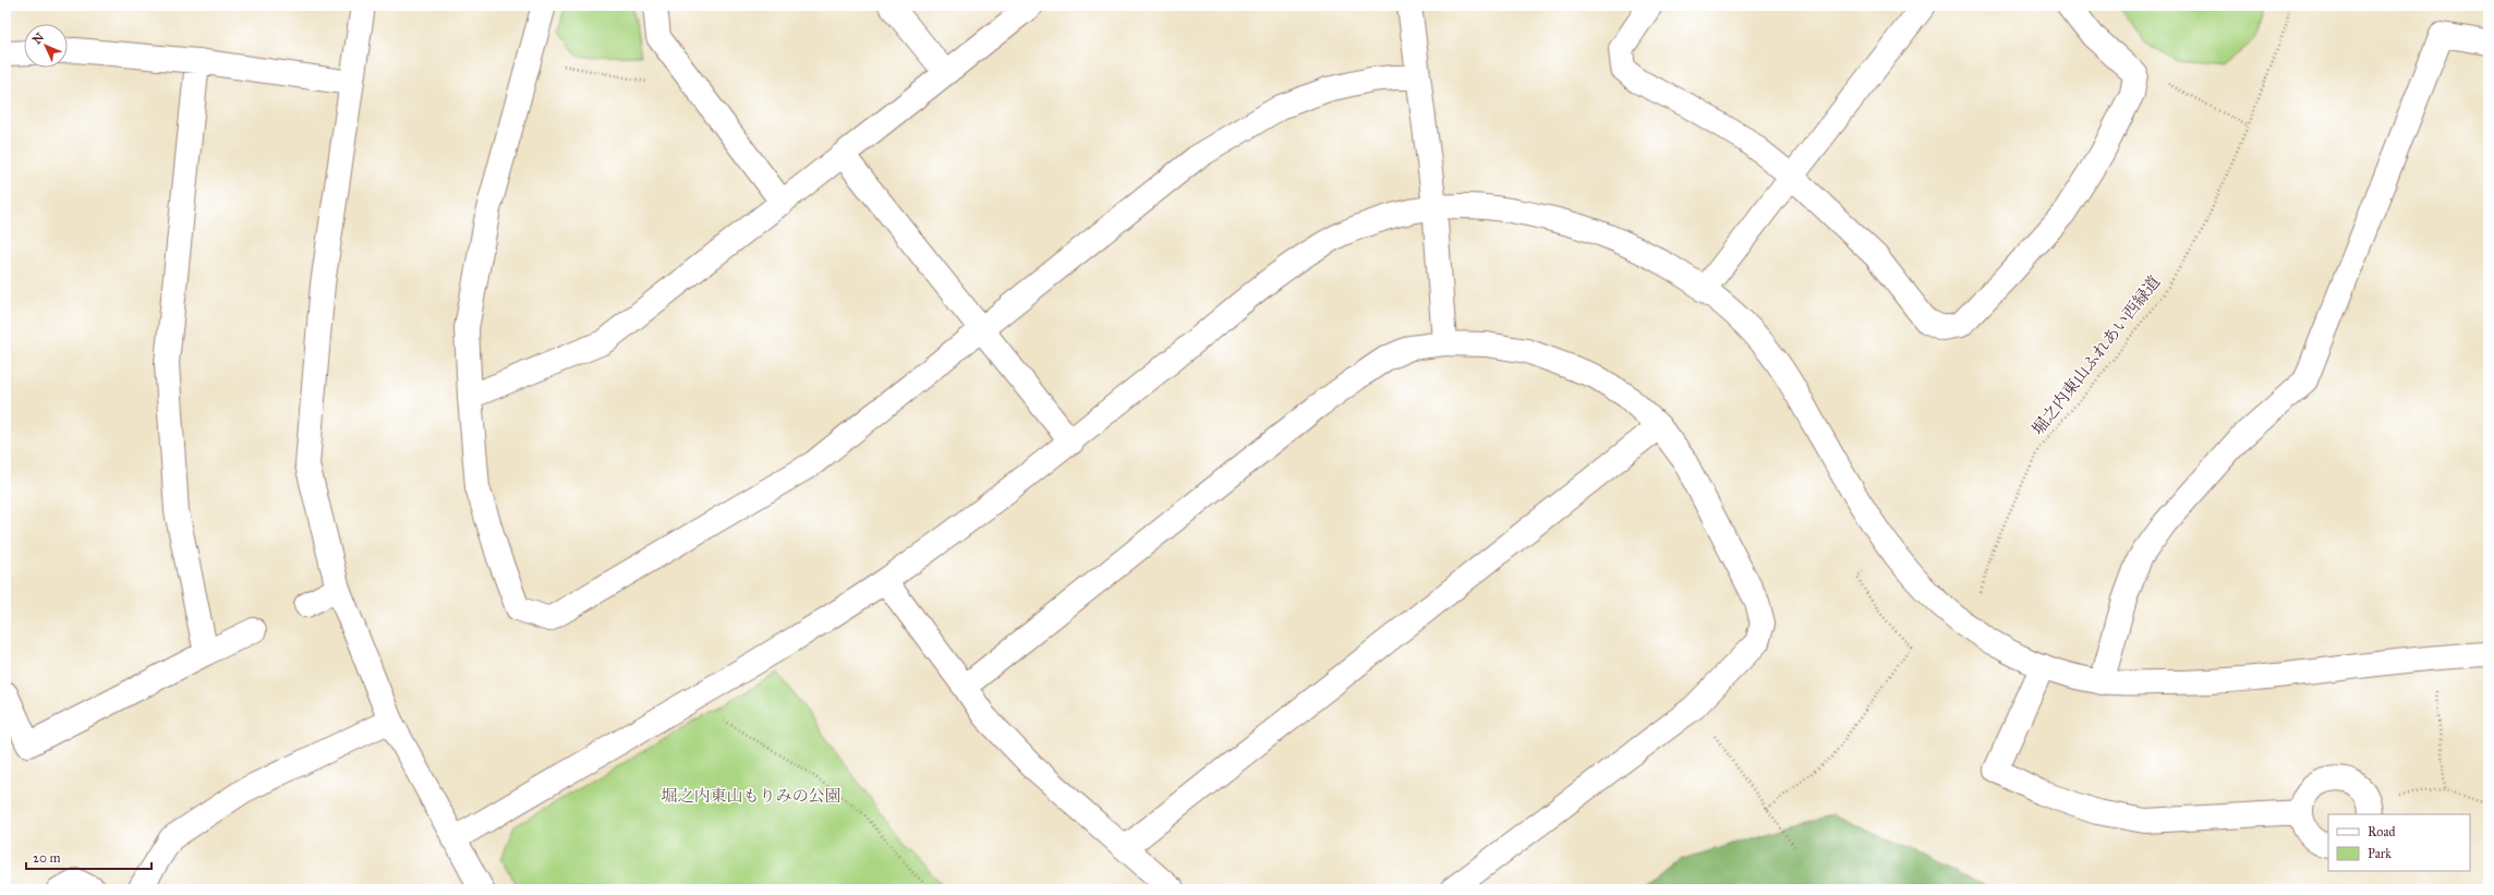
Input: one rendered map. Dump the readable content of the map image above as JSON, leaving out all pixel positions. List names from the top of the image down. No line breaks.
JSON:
{"streets":{"path":["堀之内東山ふれあい西緑道"]},"parks":["堀之内東山もりみの公園"],"legend":["Road","Park"],"scale_bar":"20 m","north":"top left"}
